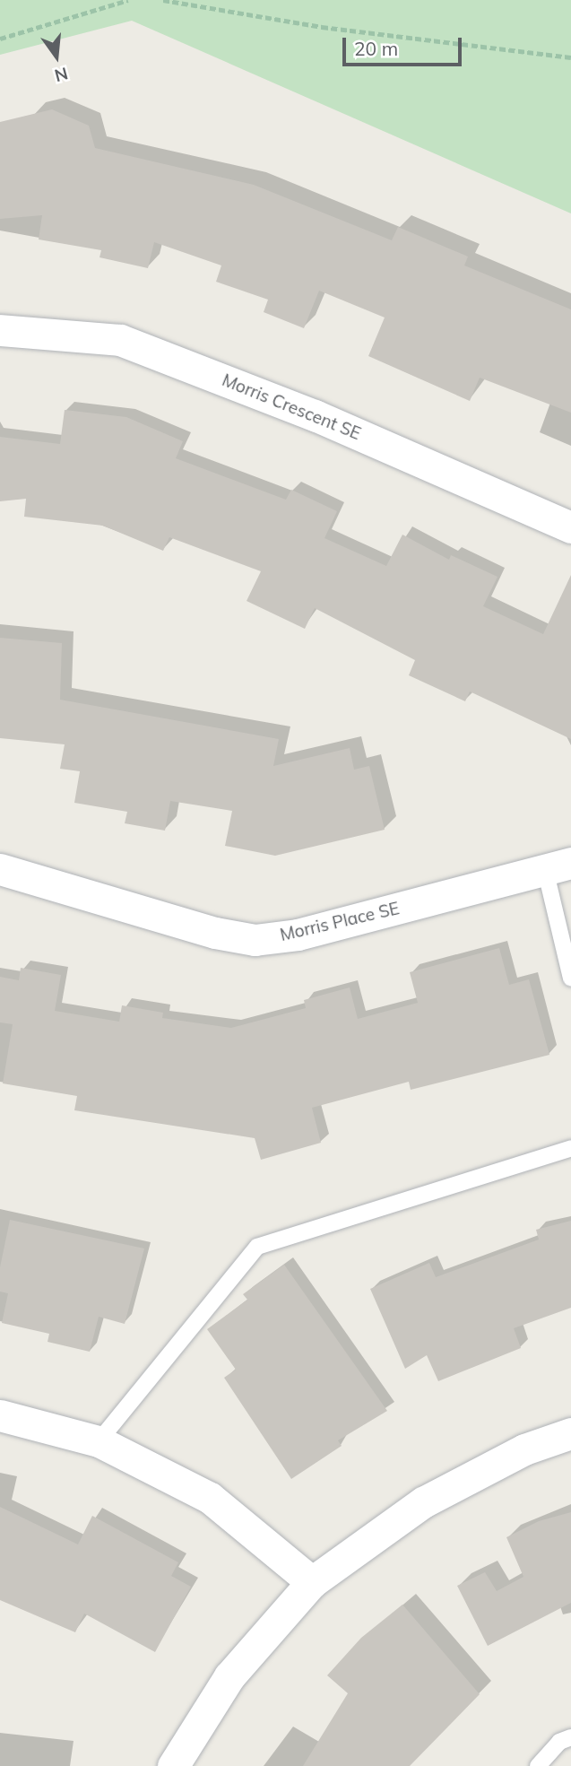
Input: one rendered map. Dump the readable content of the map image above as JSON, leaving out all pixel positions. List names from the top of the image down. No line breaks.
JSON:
{"streets":{"street":["Morris Crescent SE","Morris Place SE"]},"scale_bar":"20 m","north":"bottom"}
